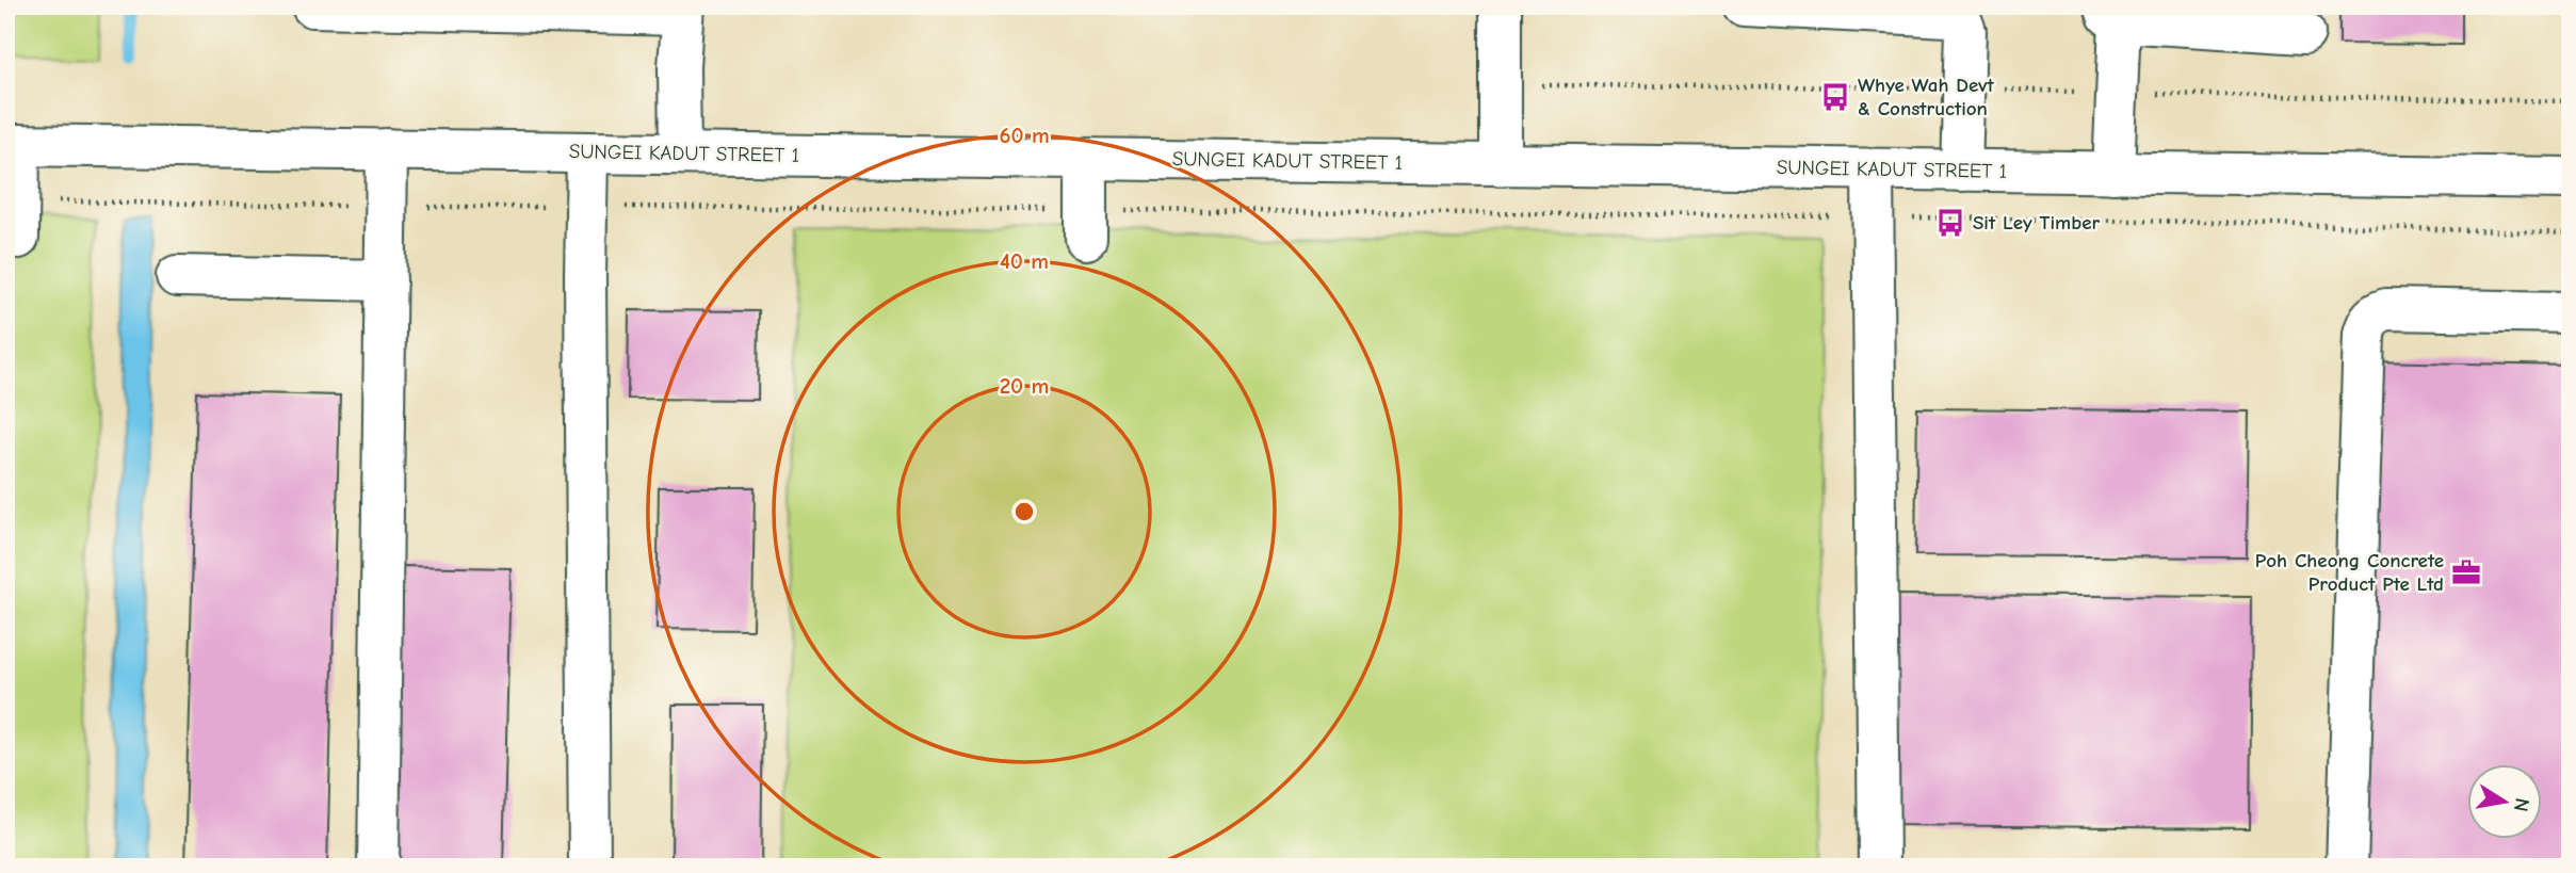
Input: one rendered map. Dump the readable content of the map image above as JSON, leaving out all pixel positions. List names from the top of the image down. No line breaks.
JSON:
{"streets":{"street":["SUNGEI KADUT STREET 1"]},"places":{"bus stop":["Whye Wah Devt & Construction","Sit Ley Timber"],"office":["Poh Cheong Concrete Product Pte Ltd"]},"north":"right","rings":["60 m","40 m","20 m"]}
